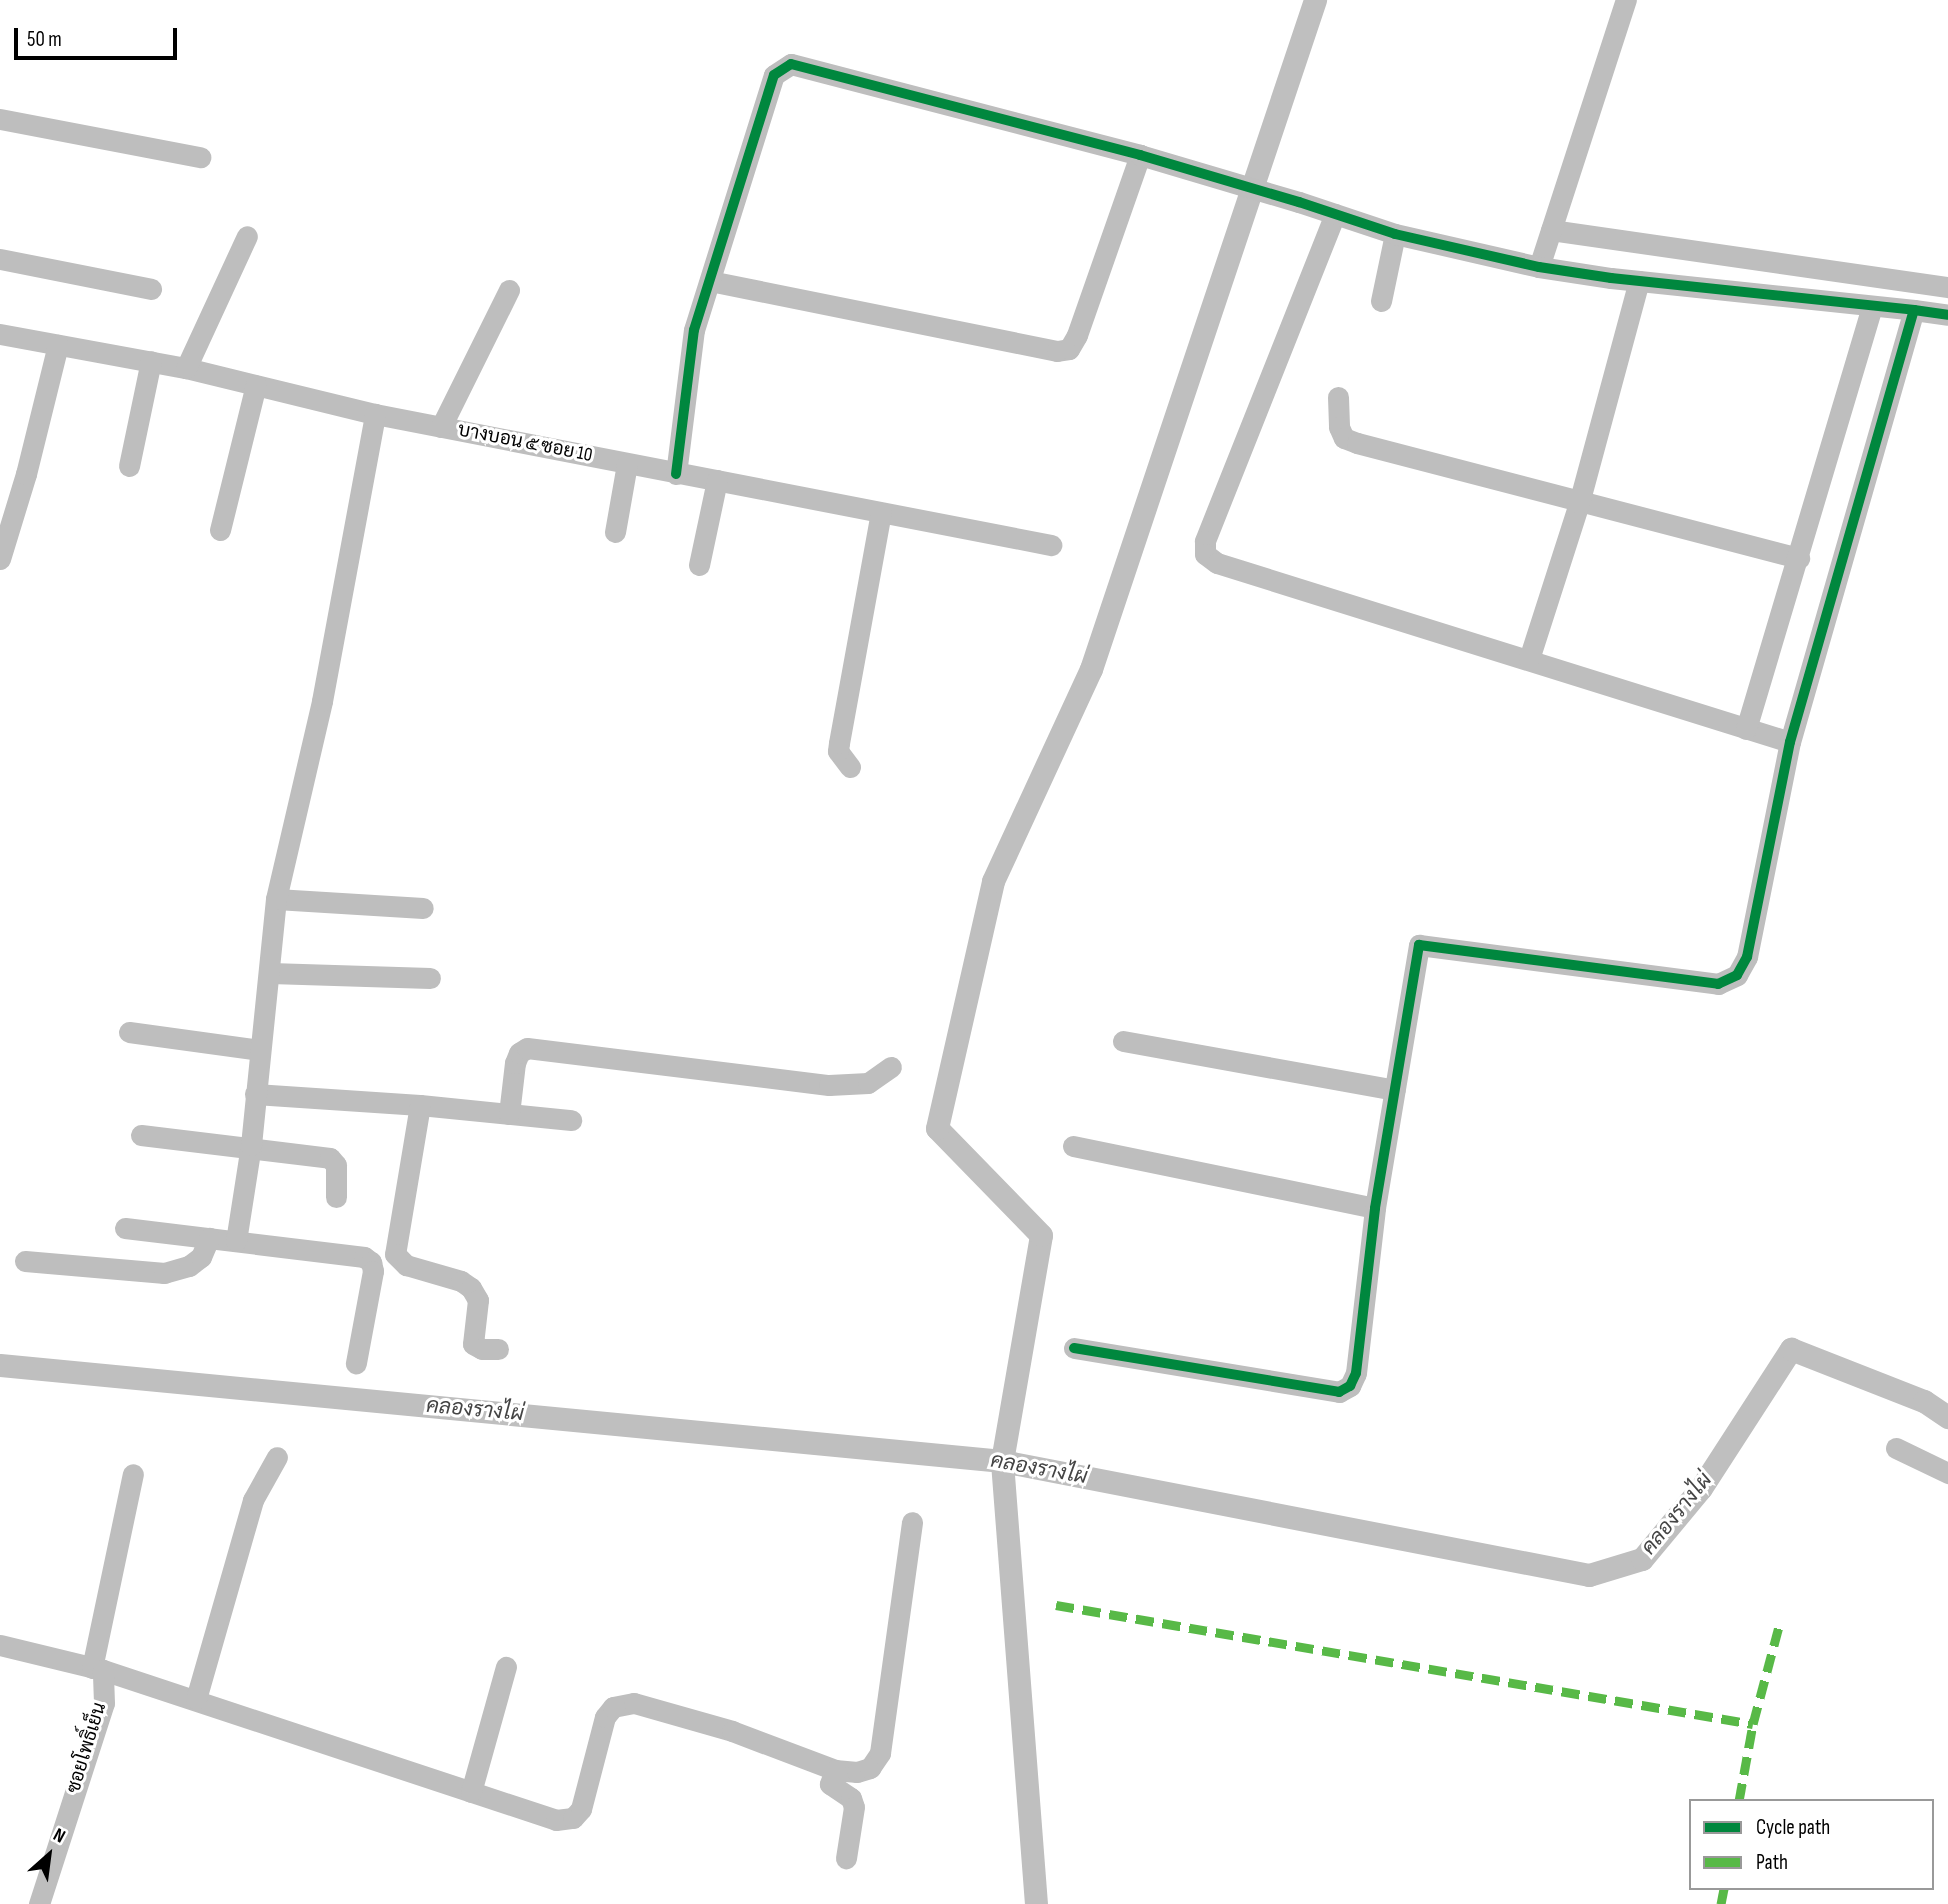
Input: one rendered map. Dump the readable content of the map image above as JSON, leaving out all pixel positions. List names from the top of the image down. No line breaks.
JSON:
{"streets":{"street":["บางบอน ๕ ซอย 10","ซอยโพธิ์เย็น"]},"water":["คลองรางไผ่"],"legend":["Cycle path","Path"],"scale_bar":"50 m","north":"top right"}
